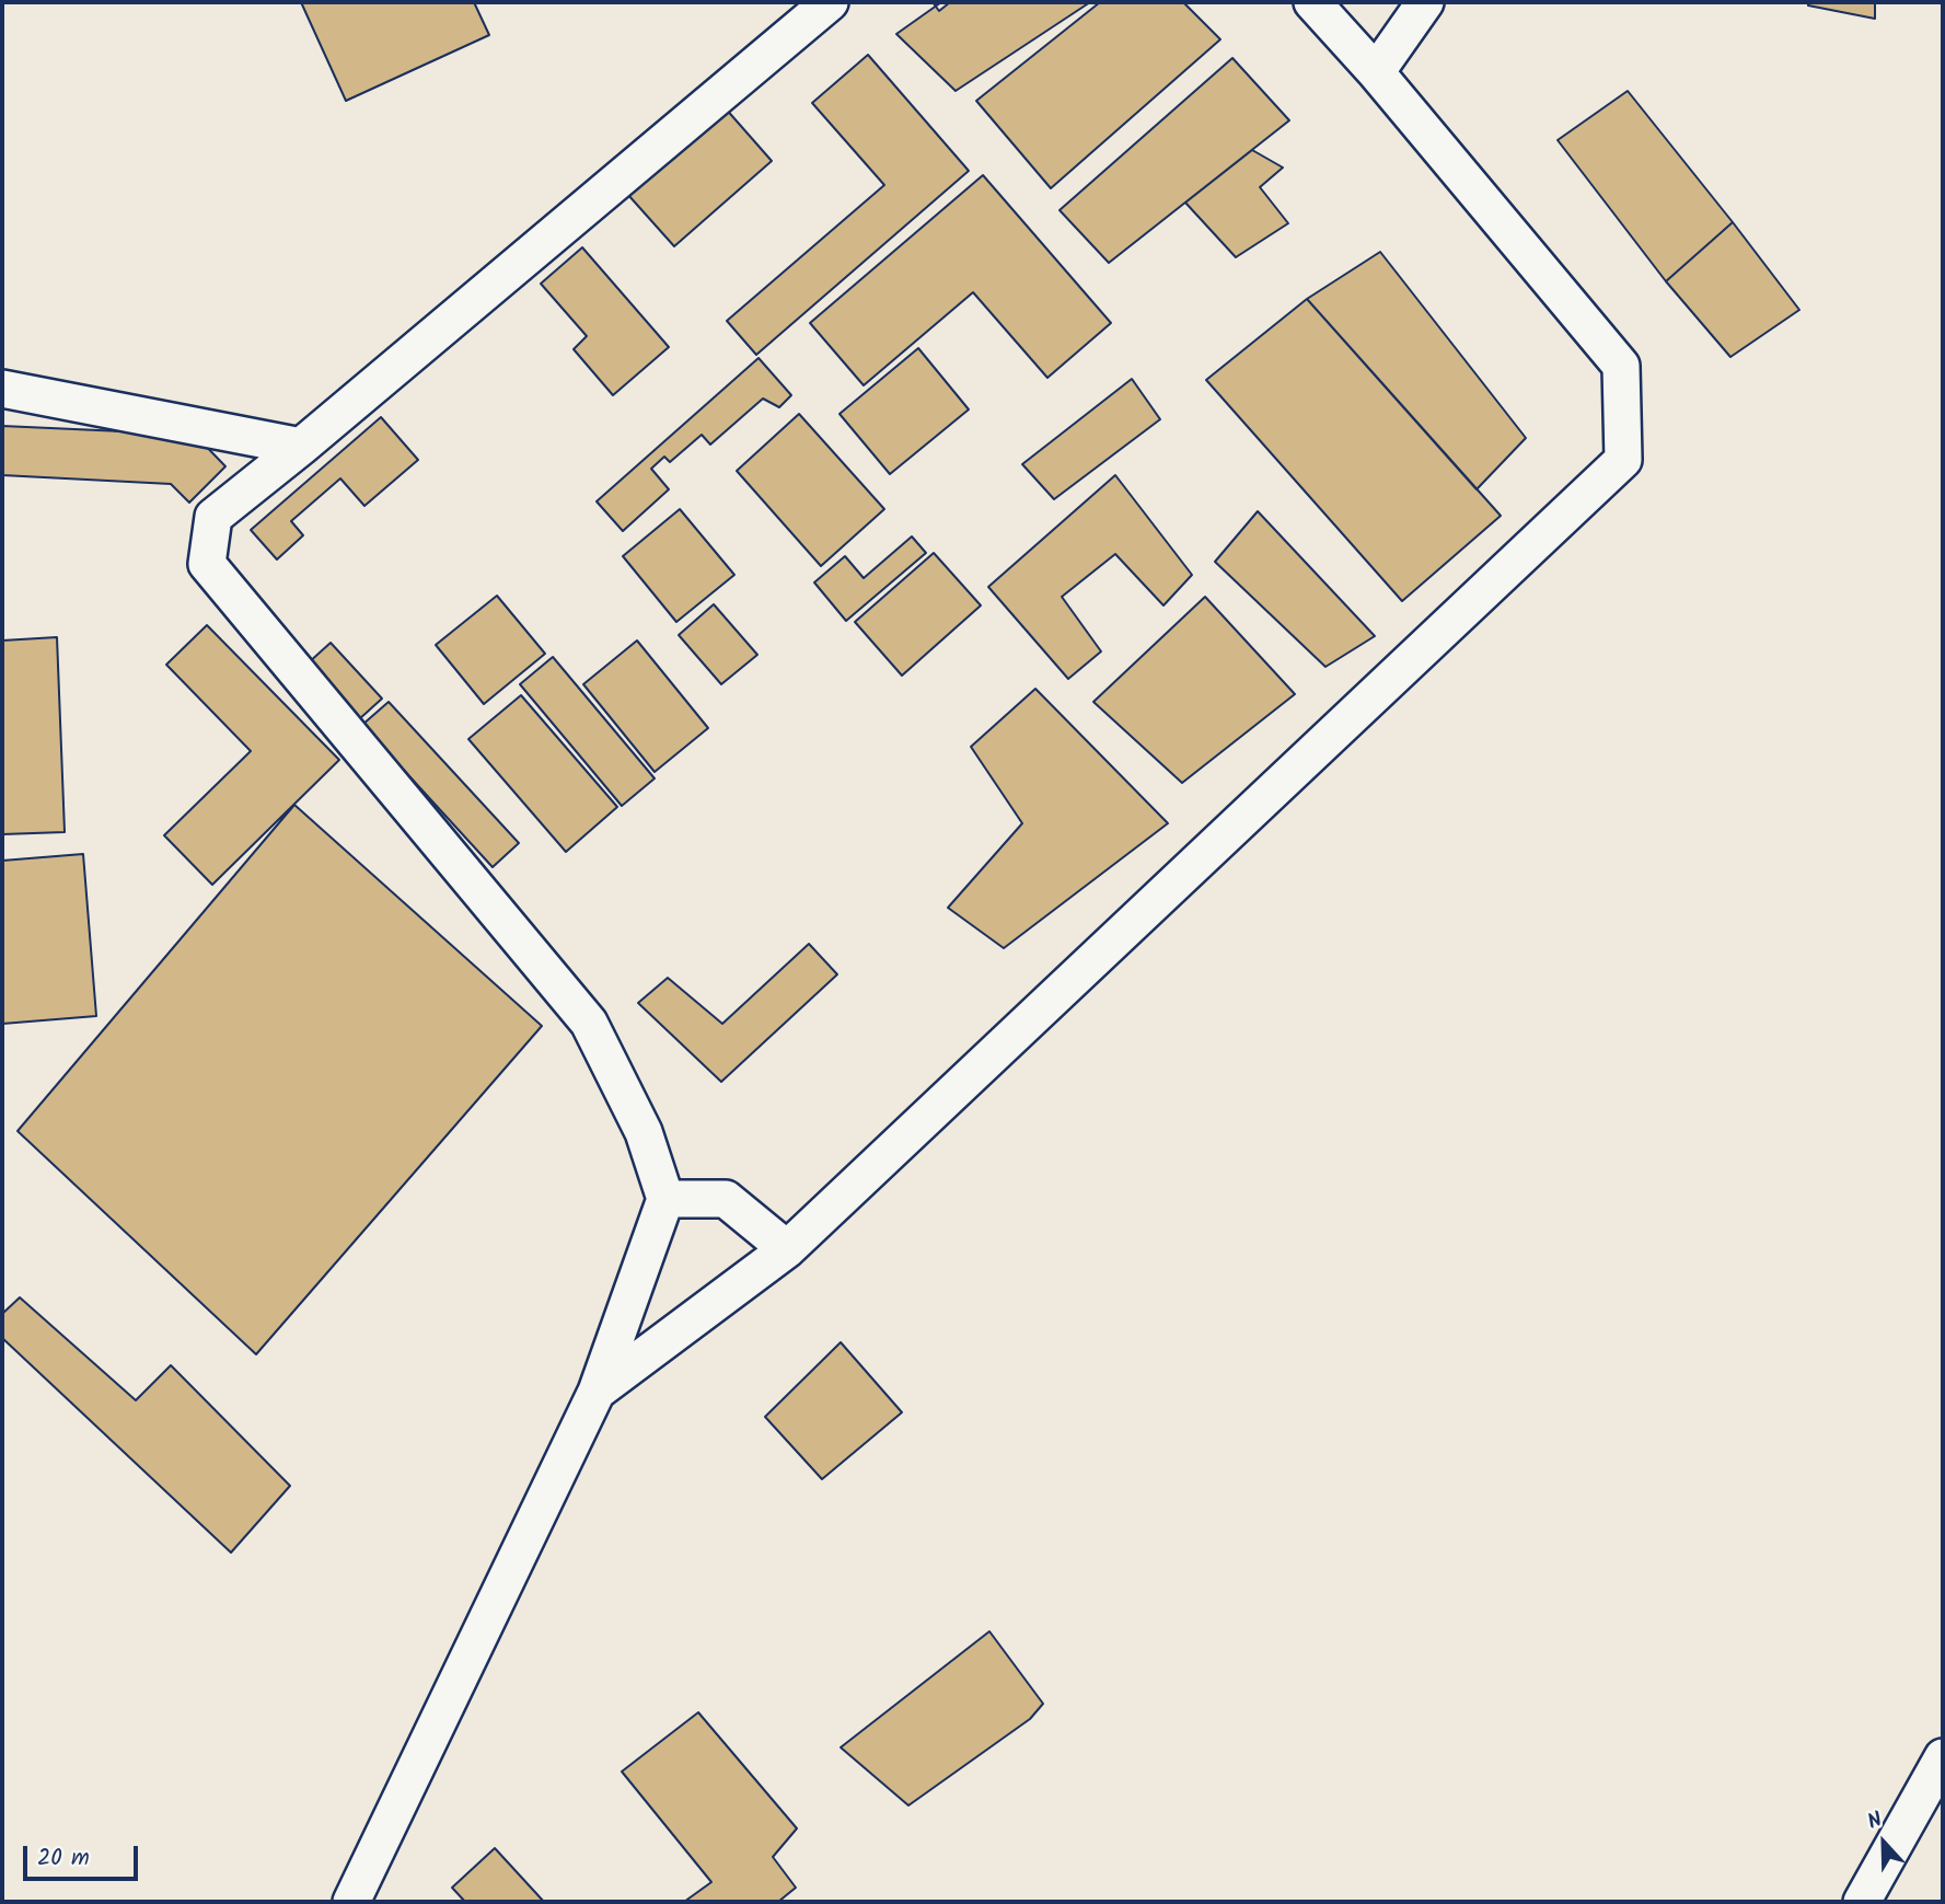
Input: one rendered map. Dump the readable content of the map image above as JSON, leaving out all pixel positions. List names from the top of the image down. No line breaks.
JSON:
{"scale_bar":"20 m","north":"top"}
